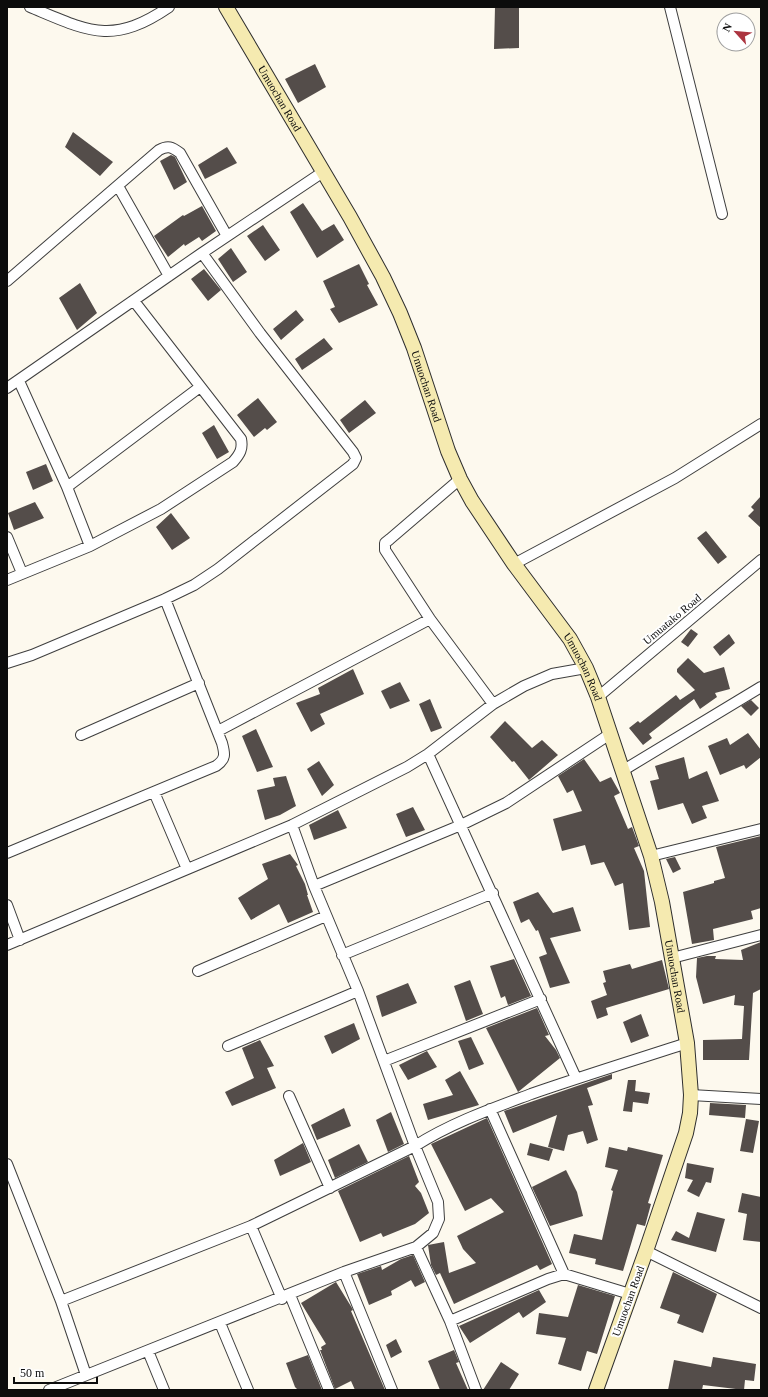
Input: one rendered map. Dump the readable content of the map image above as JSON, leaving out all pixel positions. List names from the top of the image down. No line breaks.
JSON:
{"streets":{"street":["Umuochan Road","Umuatako Road"]},"crossings":[["Umuochan Road","Umuatako Road"]],"scale_bar":"50 m","north":"top left"}
